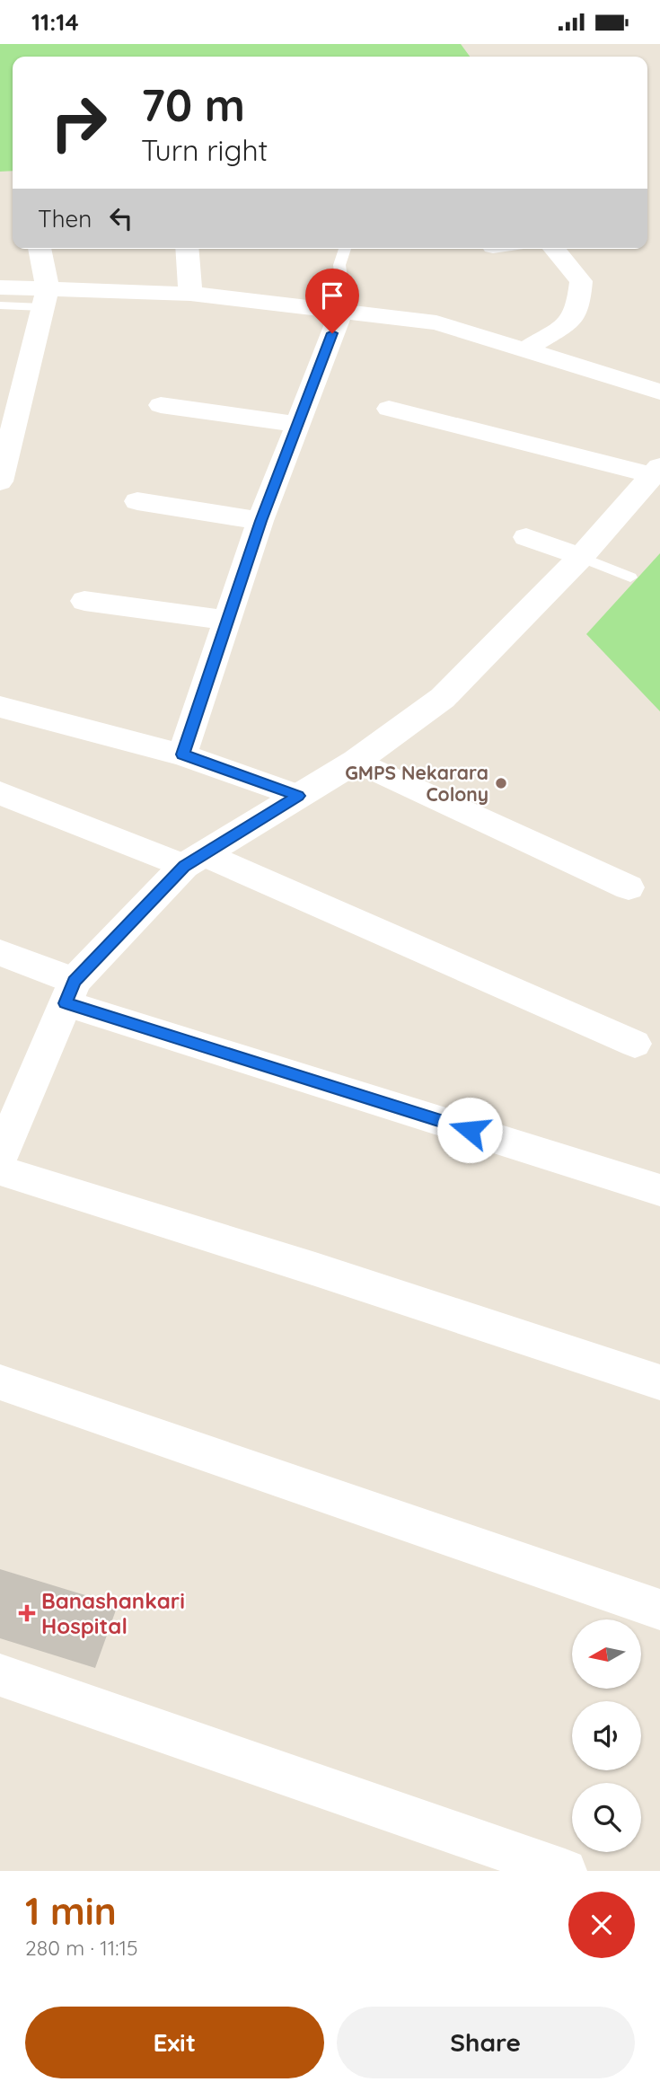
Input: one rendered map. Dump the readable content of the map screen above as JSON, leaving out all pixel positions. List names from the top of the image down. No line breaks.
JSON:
{"places":{"other":["GMPS Nekarara Colony"],"health":["Banashankari Hospital"]},"north":"left","page":{"status":"11:14","turn":["70 m","Turn right"],"then":"Then","heading":["1 min","280 m · 11:15"],"buttons":["Exit","Share"]}}
